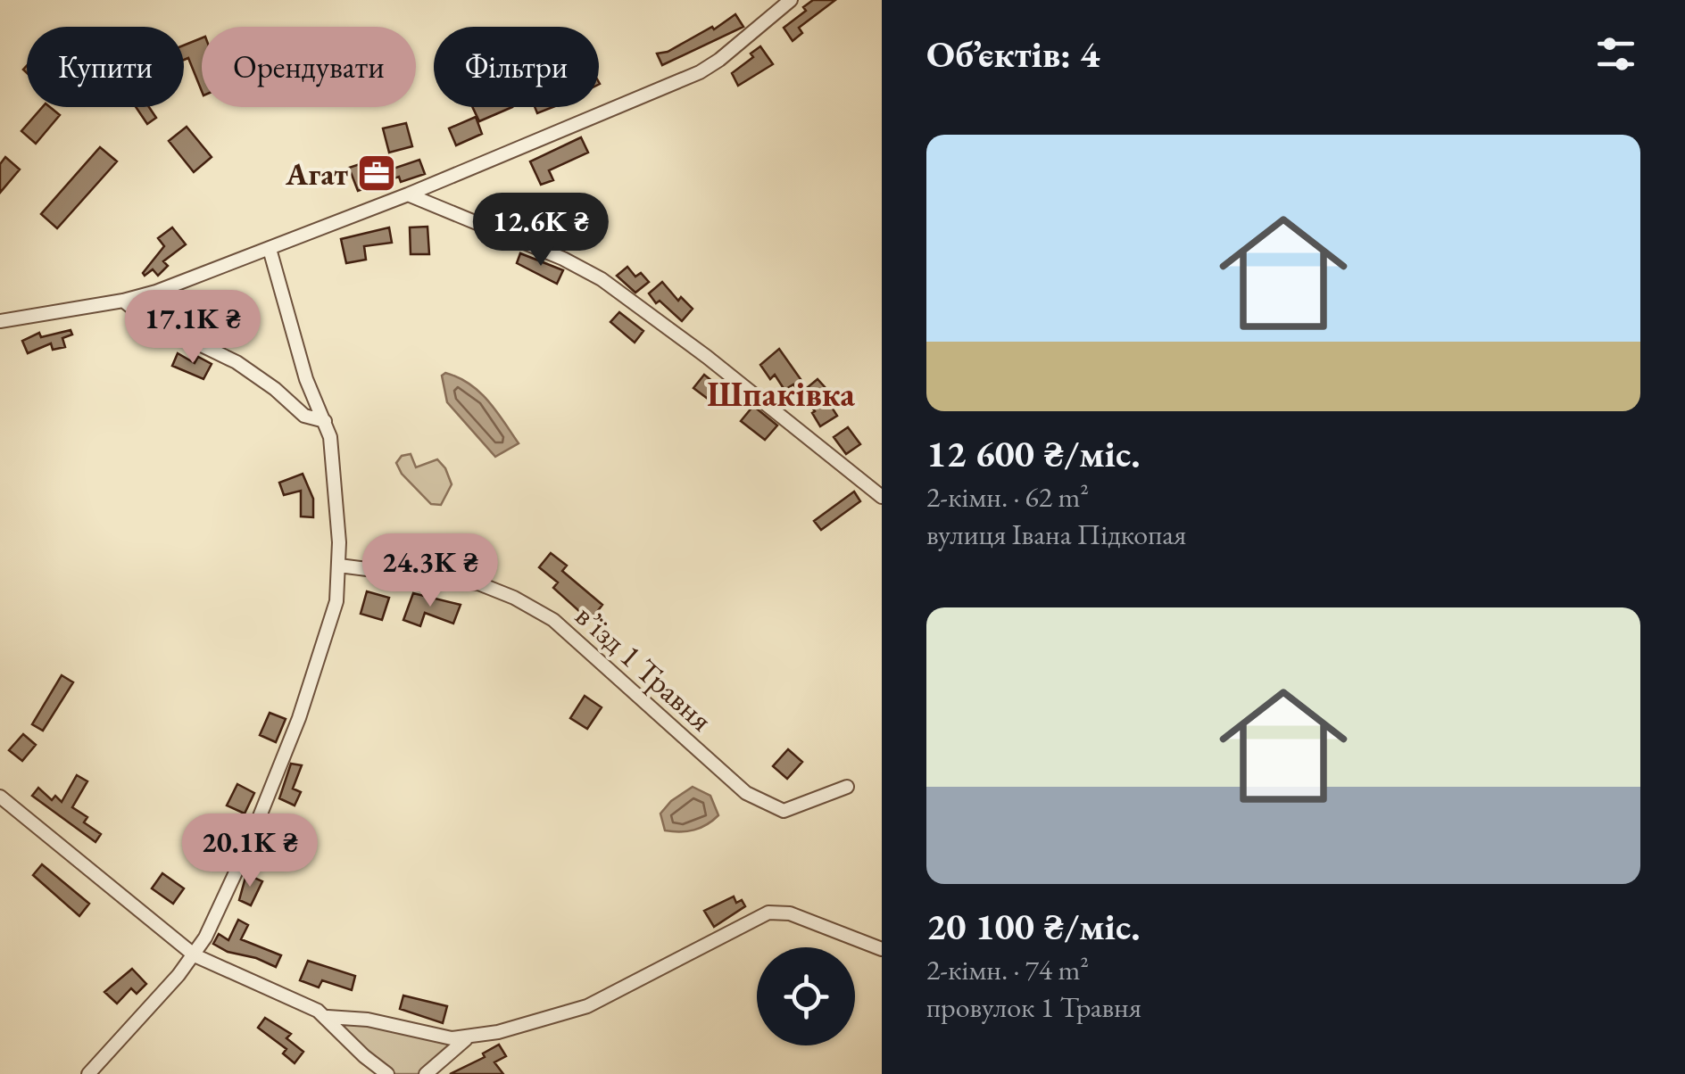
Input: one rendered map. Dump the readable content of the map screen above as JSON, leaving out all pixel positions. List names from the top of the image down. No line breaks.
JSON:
{"streets":{"street":["в’їзд 1 Травня"]},"districts":["Шпаківка"],"places":{"office":["Агат"]},"page":{"heading":"Об’єктів: 4","chip":["Купити","Орендувати","Фільтри"],"list":[{"name":"12 600 ₴/міс.","note":"2-кімн. · 62 m² · вулиця Івана Підкопая"},{"name":"20 100 ₴/міс.","note":"2-кімн. · 74 m² · провулок 1 Травня"}],"price":["12.6K ₴","17.1K ₴","24.3K ₴","20.1K ₴"]}}
